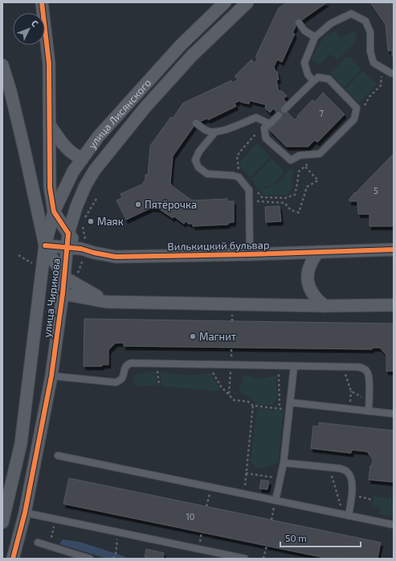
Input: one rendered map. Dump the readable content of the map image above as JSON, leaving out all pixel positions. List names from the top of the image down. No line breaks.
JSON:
{"streets":{"street":["улица Лисянского","Вилькицкий бульвар","улица Чирикова"]},"crossings":[["улица Лисянского","Вилькицкий бульвар"],["улица Лисянского","улица Чирикова"],["Вилькицкий бульвар","улица Чирикова"]],"places":["Пятёрочка","Маяк","Магнит"],"house_numbers":["7","5","10"],"scale_bar":"50 m","north":"top right"}
